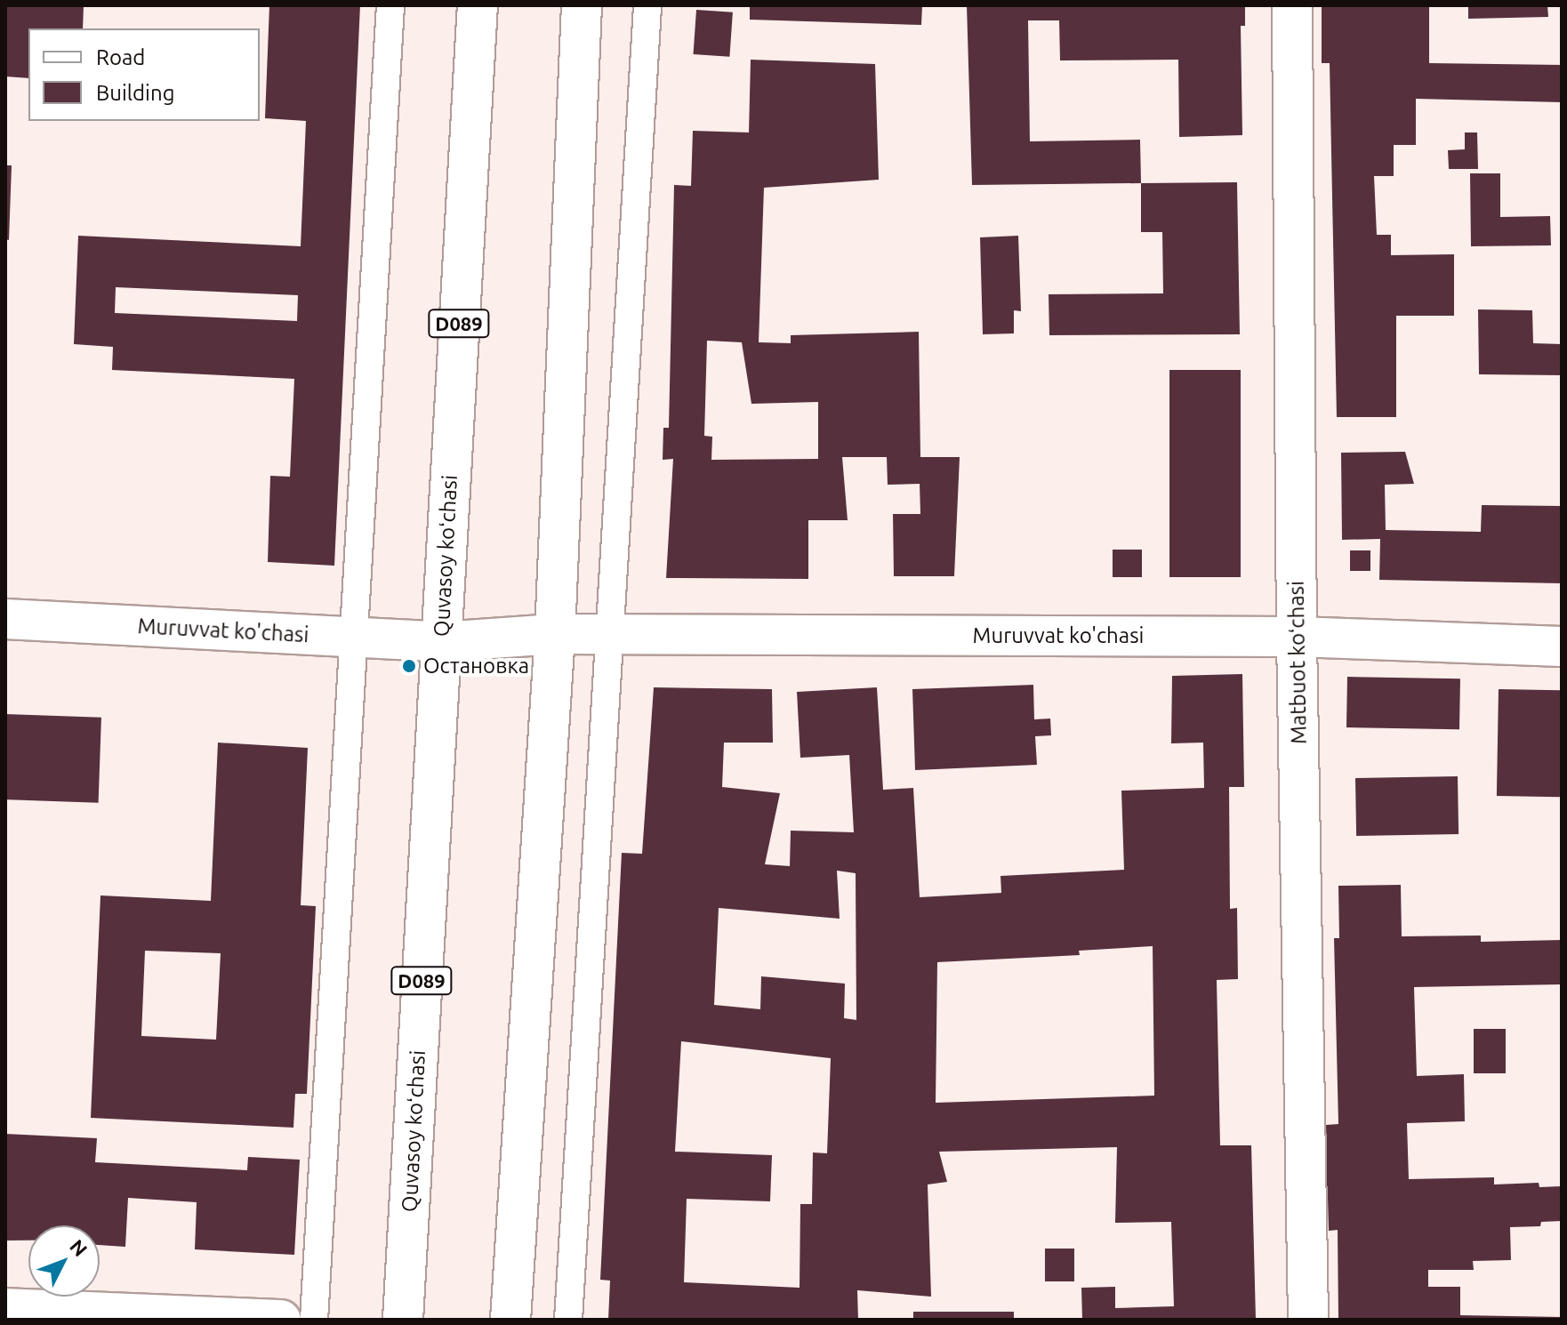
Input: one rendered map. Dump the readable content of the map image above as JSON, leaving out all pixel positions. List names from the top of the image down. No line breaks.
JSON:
{"streets":{"street":["D089","Quvasoy koʻchasi","Muruvvat ko'chasi","Matbuot koʻchasi"]},"crossings":[["Quvasoy koʻchasi","Muruvvat ko'chasi"],["Muruvvat ko'chasi","Matbuot koʻchasi"]],"places":["Остановка"],"legend":["Road","Building"],"north":"top right"}
